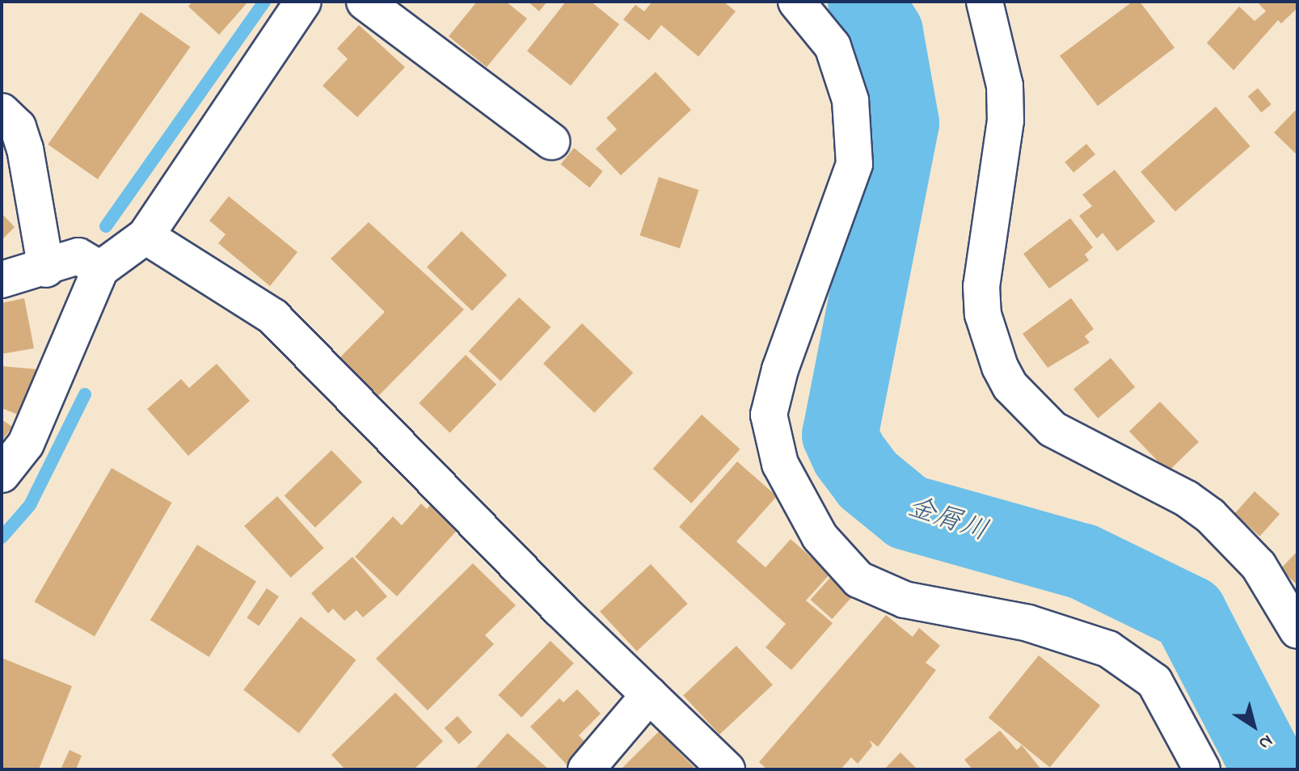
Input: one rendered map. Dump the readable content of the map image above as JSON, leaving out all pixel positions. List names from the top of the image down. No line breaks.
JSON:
{"water":["金屑川"],"north":"bottom right"}
